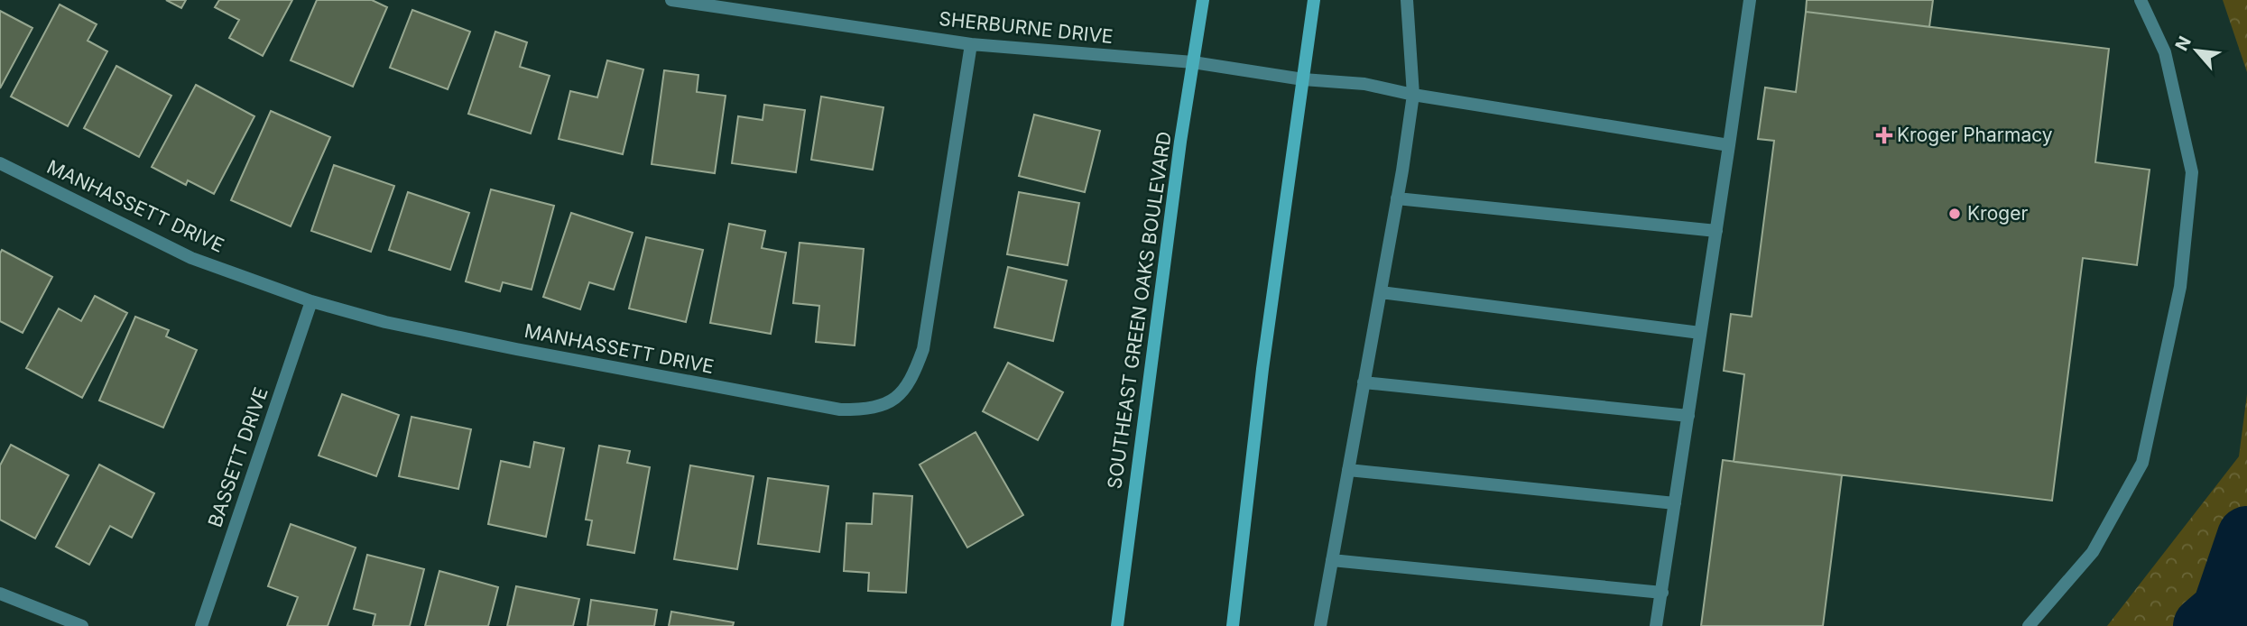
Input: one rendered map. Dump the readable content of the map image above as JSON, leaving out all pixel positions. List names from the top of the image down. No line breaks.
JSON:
{"streets":{"main road":["SOUTHEAST GREEN OAKS BOULEVARD"],"street":["SHERBURNE DRIVE","MANHASSETT DRIVE","BASSETT DRIVE"]},"crossings":[["SHERBURNE DRIVE","MANHASSETT DRIVE"],["SHERBURNE DRIVE","SOUTHEAST GREEN OAKS BOULEVARD"],["MANHASSETT DRIVE","BASSETT DRIVE"]],"places":{"health":["Kroger Pharmacy"],"other":["Kroger"]},"north":"top left"}
